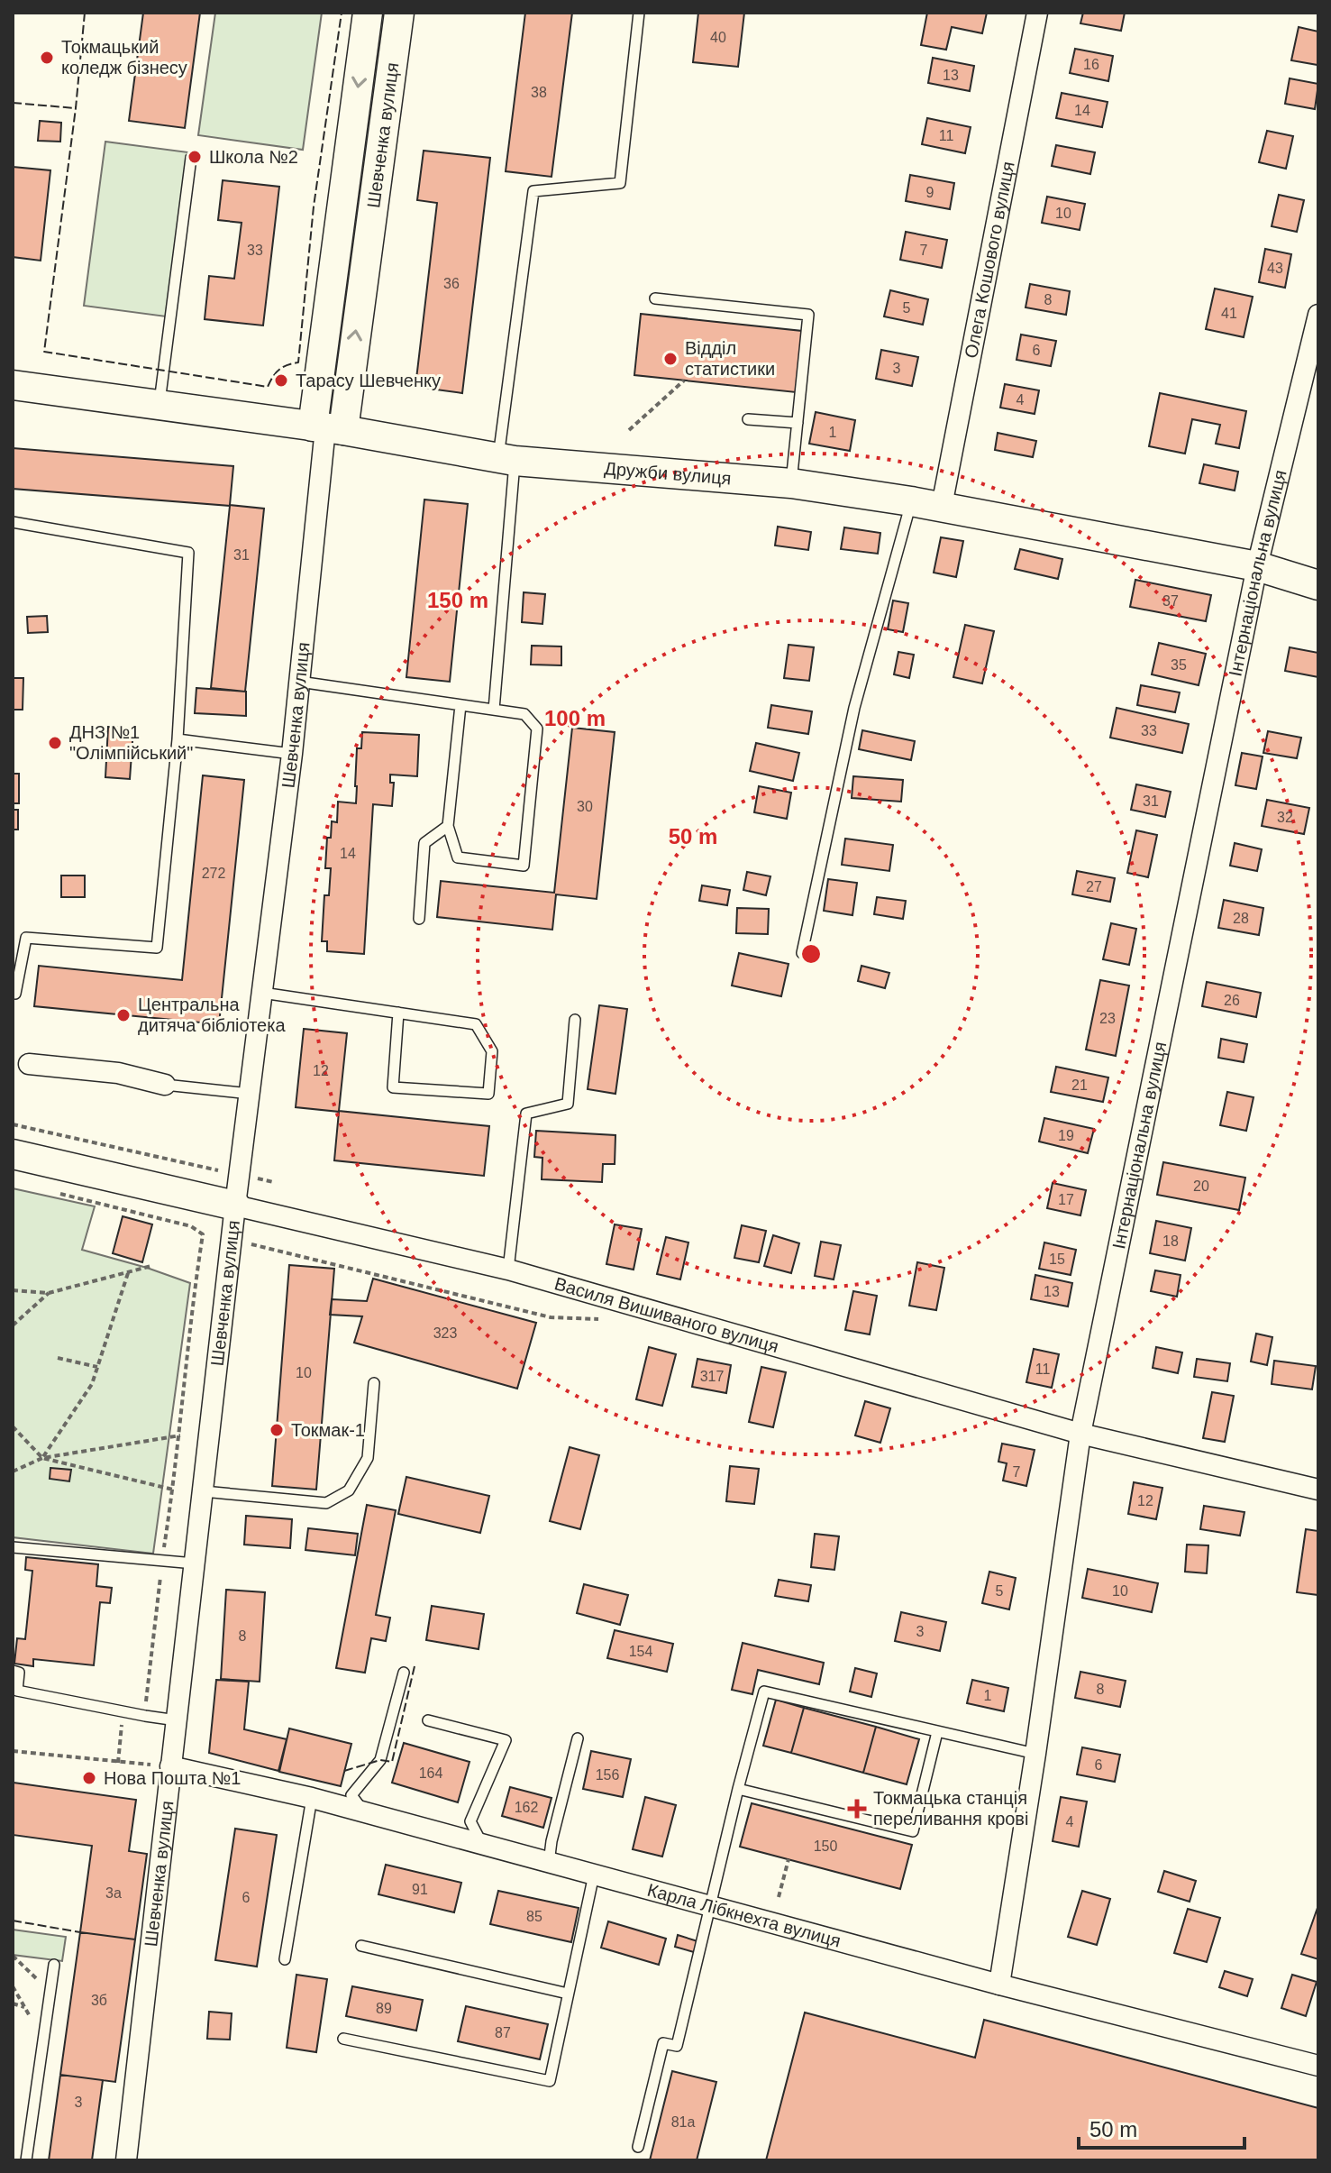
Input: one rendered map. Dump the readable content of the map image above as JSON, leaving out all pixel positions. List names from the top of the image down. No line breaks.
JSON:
{"streets":{"street":["Шевченка вулиця","Олега Кошового вулиця","Дружби вулиця","Інтернаціональна вулиця","Василя Вишиваного вулиця","Карла Лібкнехта вулиця"]},"crossings":[["Шевченка вулиця","Дружби вулиця"],["Шевченка вулиця","Василя Вишиваного вулиця"],["Шевченка вулиця","Карла Лібкнехта вулиця"],["Олега Кошового вулиця","Дружби вулиця"],["Дружби вулиця","Інтернаціональна вулиця"],["Інтернаціональна вулиця","Василя Вишиваного вулиця"],["Інтернаціональна вулиця","Карла Лібкнехта вулиця"]],"places":{"other":["Токмацький коледж бізнесу","Школа №2","Відділ статистики","Тарасу Шевченку","ДНЗ №1 \"Олімпійський\"","Центральна дитяча бібліотека","Токмак-1","Нова Пошта №1"],"health":["Токмацька станція переливання крові"]},"house_numbers":["40","16","13","38","14","11","9","10","33","7","43","36","8","5","41","6","3","4","1","31","37","35","33","31","30","32","14","272","27","28","26","23","12","21","19","20","17","18","15","13","323","11","10","317","7","12","5","10","3","8","154","8","1","6","164","156","162","4","150","91","3а","6","85","3б","89","87","3","81а"],"scale_bar":"50 m","rings":["150 m","100 m","50 m"]}
